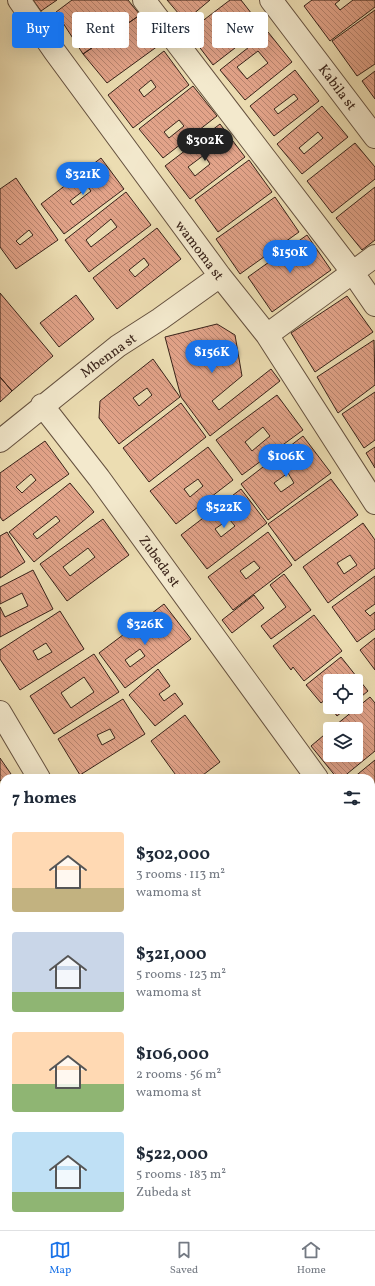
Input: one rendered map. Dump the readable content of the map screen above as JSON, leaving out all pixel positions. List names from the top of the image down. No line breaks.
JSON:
{"streets":{"street":["Kabila st","wamoma st","Mbenna st","Zubeda st"]},"crossings":[["wamoma st","Mbenna st"],["Mbenna st","Zubeda st"]],"page":{"chip":["Buy","Rent","Filters","New"],"price":["$302K","$321K","$150K","$156K","$106K","$522K","$326K"],"heading":"7 homes","list":[{"name":"$302,000","note":"3 rooms · 113 m² · wamoma st"},{"name":"$321,000","note":"5 rooms · 123 m² · wamoma st"},{"name":"$106,000","note":"2 rooms · 56 m² · wamoma st"},{"name":"$522,000","note":"5 rooms · 183 m² · Zubeda st"}],"tabs":["Map","Saved","Home"]}}
